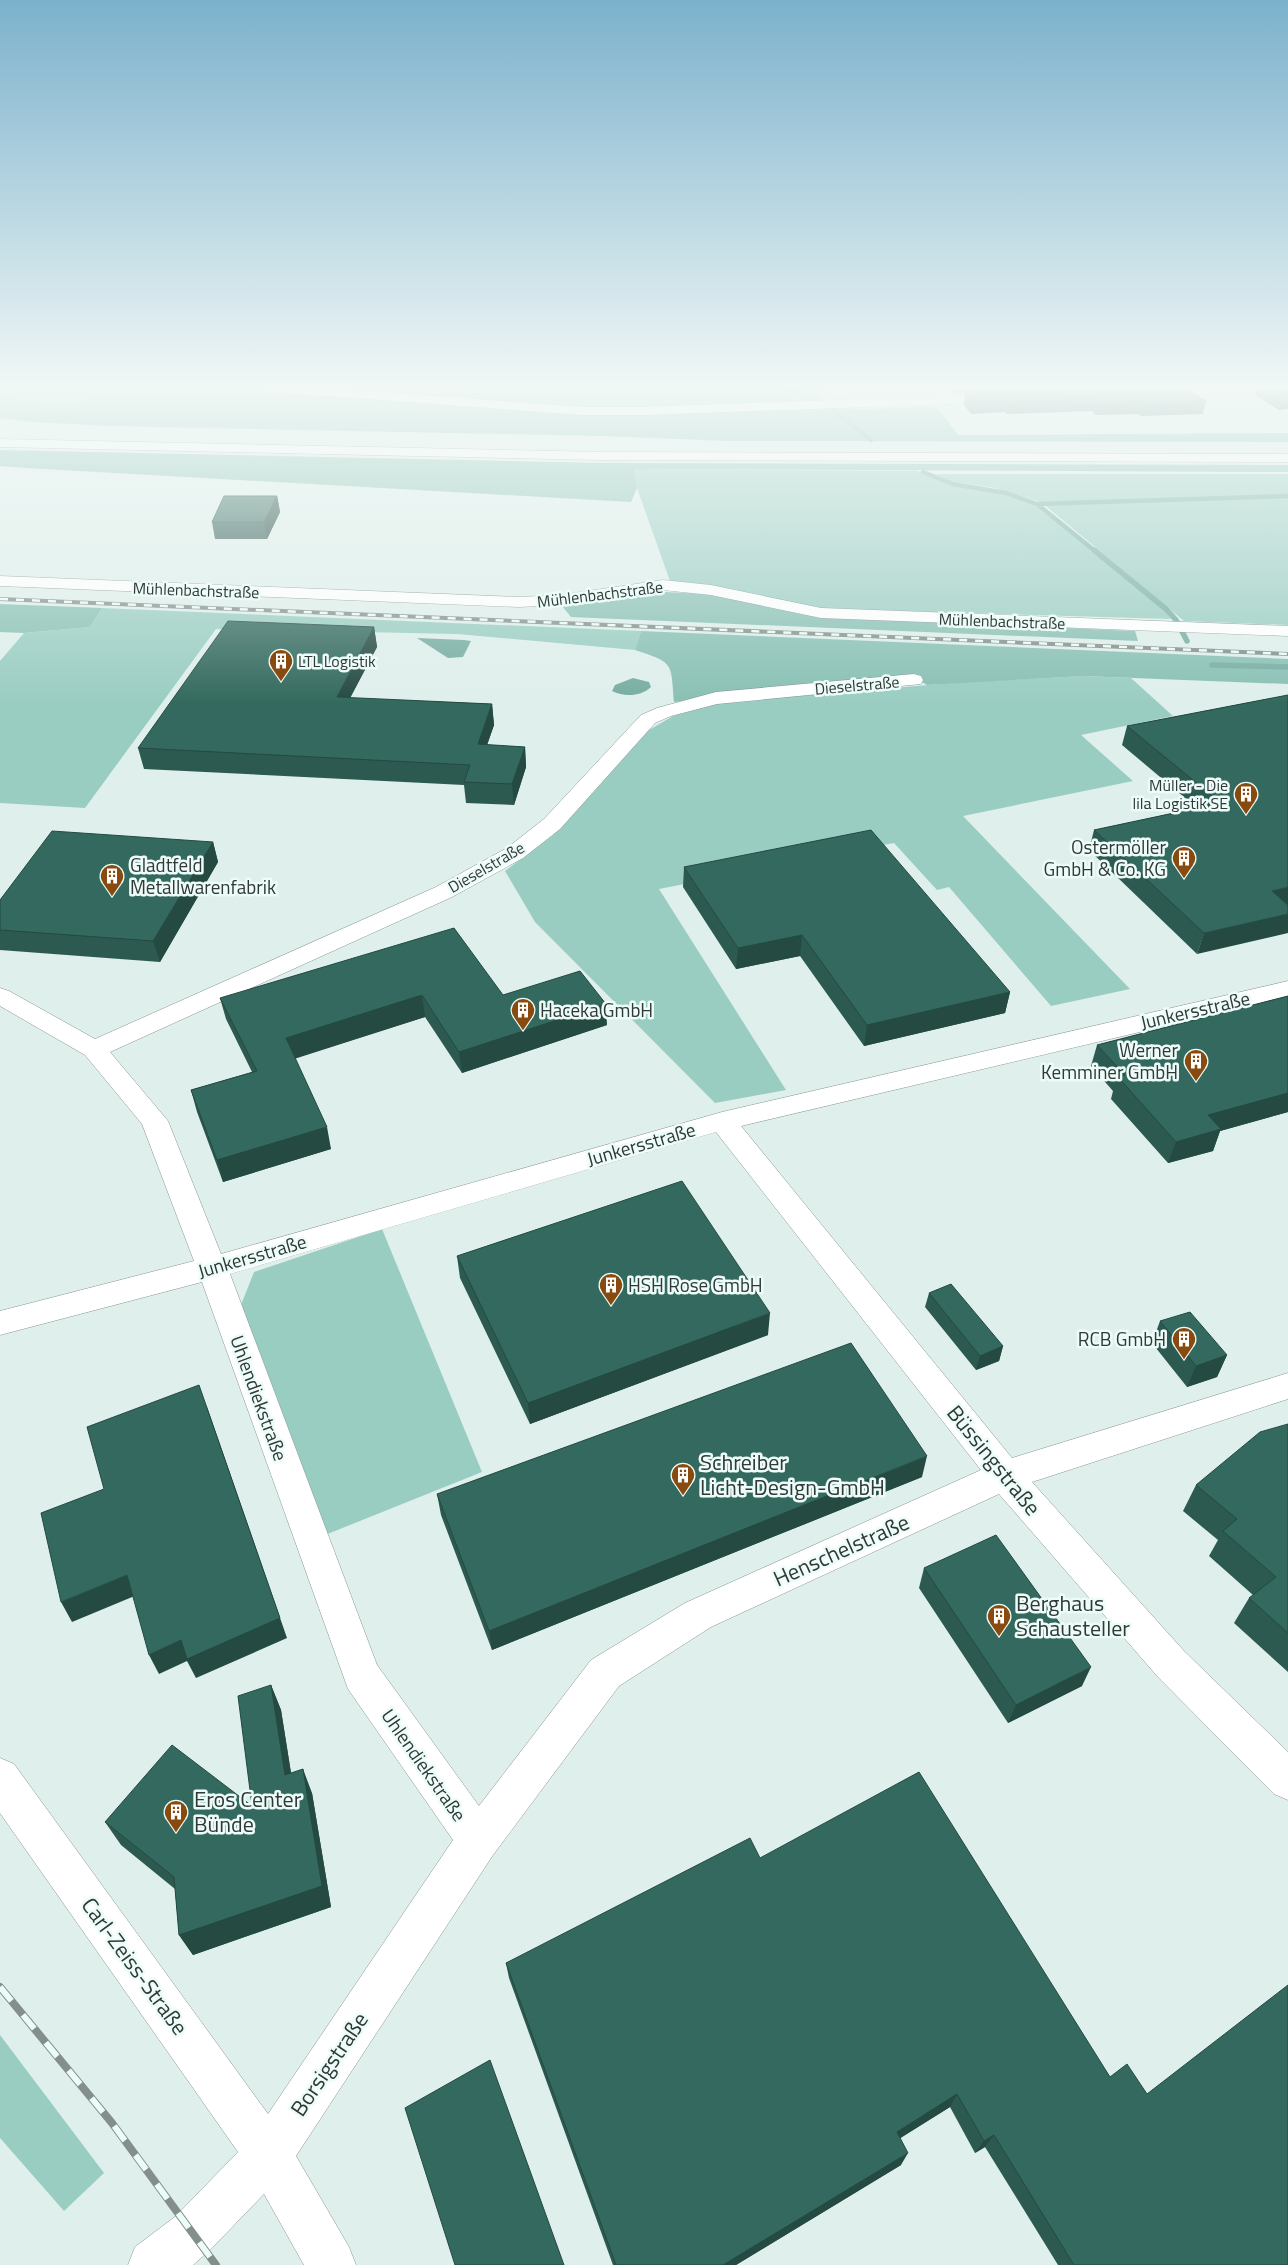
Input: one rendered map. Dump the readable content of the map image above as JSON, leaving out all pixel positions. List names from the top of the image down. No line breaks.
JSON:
{"streets":{"main road":["Mühlenbachstraße","Dieselstraße","Junkersstraße","Uhlendiekstraße","Büssingstraße","Henschelstraße","Carl-Zeiss-Straße","Borsigstraße"]},"crossings":[["Dieselstraße","Uhlendiekstraße"],["Junkersstraße","Uhlendiekstraße"],["Junkersstraße","Büssingstraße"],["Uhlendiekstraße","Henschelstraße"],["Uhlendiekstraße","Borsigstraße"],["Büssingstraße","Henschelstraße"],["Henschelstraße","Borsigstraße"],["Carl-Zeiss-Straße","Borsigstraße"]],"places":{"building":["LTL Logistik","Müller - Die lila Logistik SE","Ostermöller GmbH & Co. KG","Gladtfeld Metallwarenfabrik","Haceka GmbH","Werner Kemminer GmbH","HSH Rose GmbH","RCB GmbH","Schreiber Licht-Design-GmbH","Berghaus Schausteller","Eros Center Bünde"]}}
